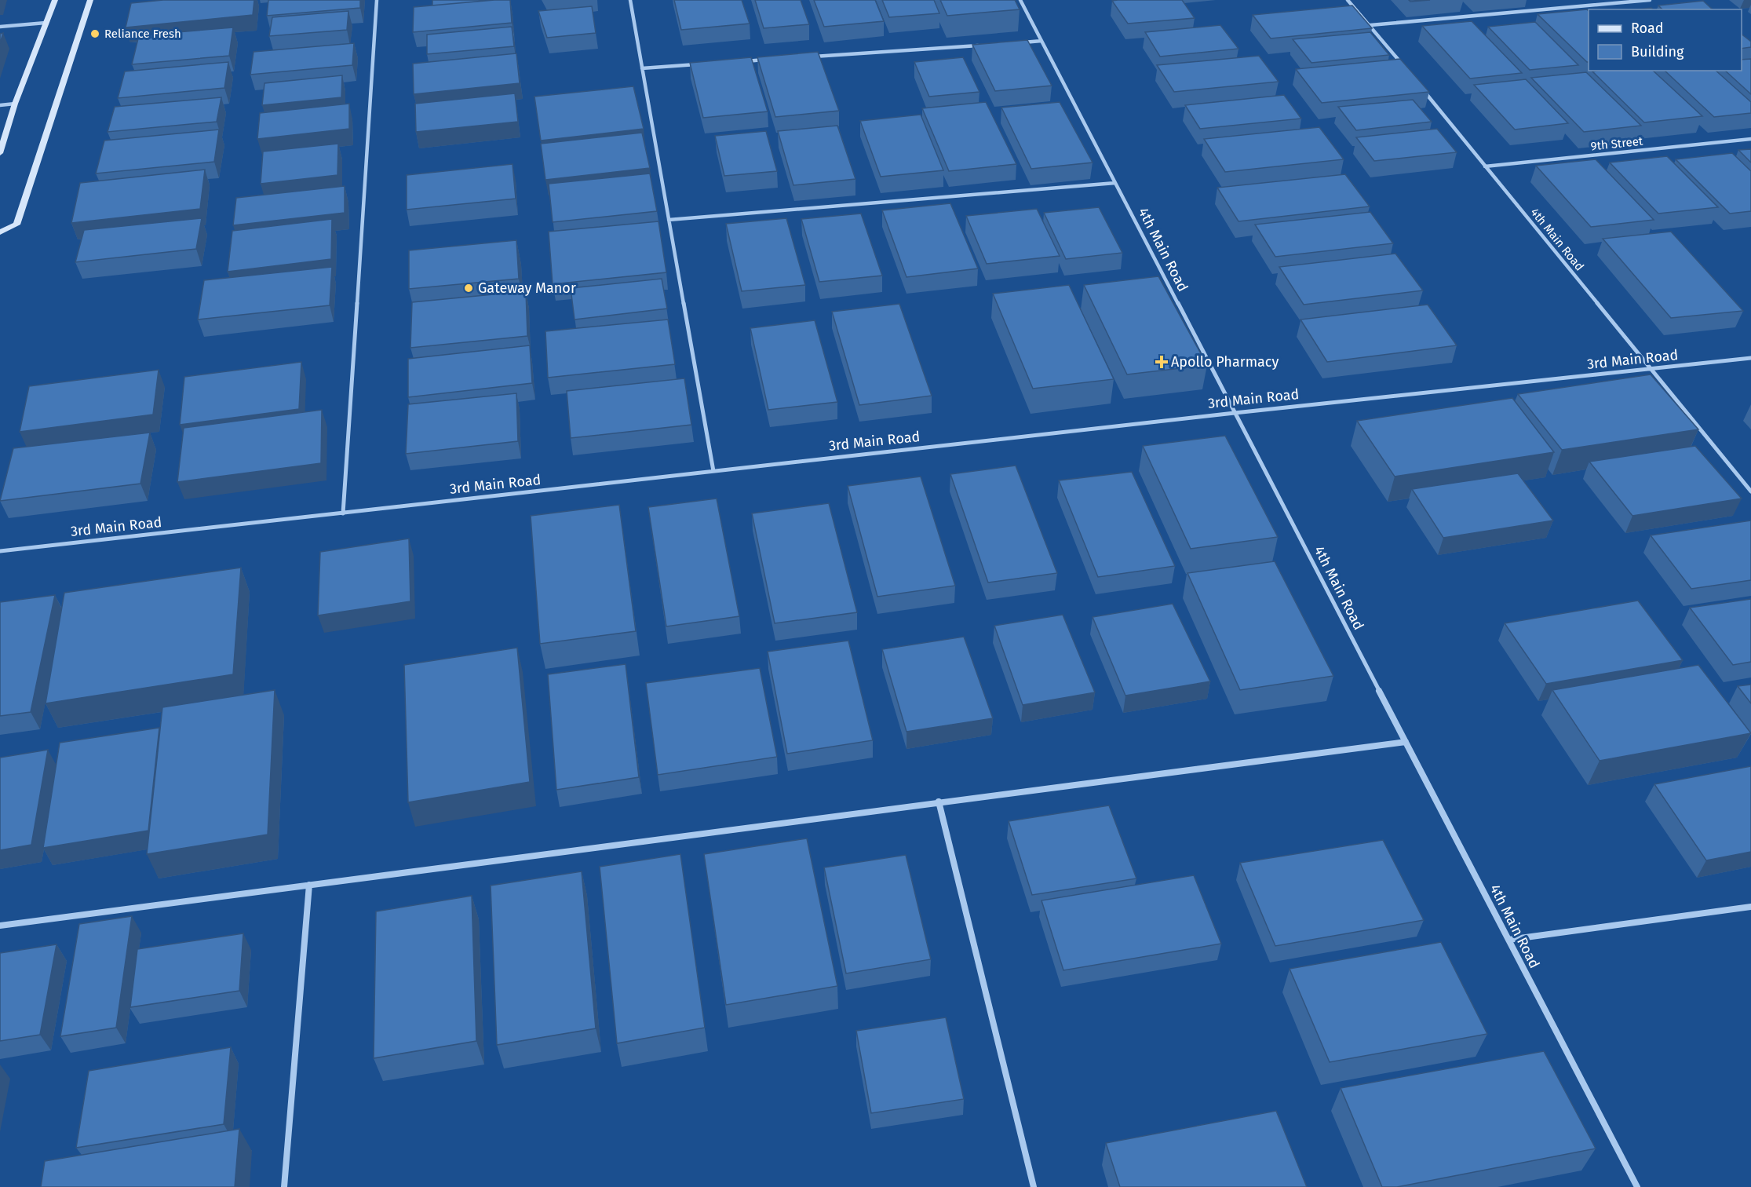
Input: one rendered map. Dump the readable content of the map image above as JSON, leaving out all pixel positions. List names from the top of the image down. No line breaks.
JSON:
{"streets":{"street":["9th Street","4th Main Road","3rd Main Road"]},"crossings":[["9th Street","4th Main Road"],["4th Main Road","3rd Main Road"]],"places":{"other":["Reliance Fresh","Gateway Manor"],"health":["Apollo Pharmacy"]},"legend":["Road","Building"]}
